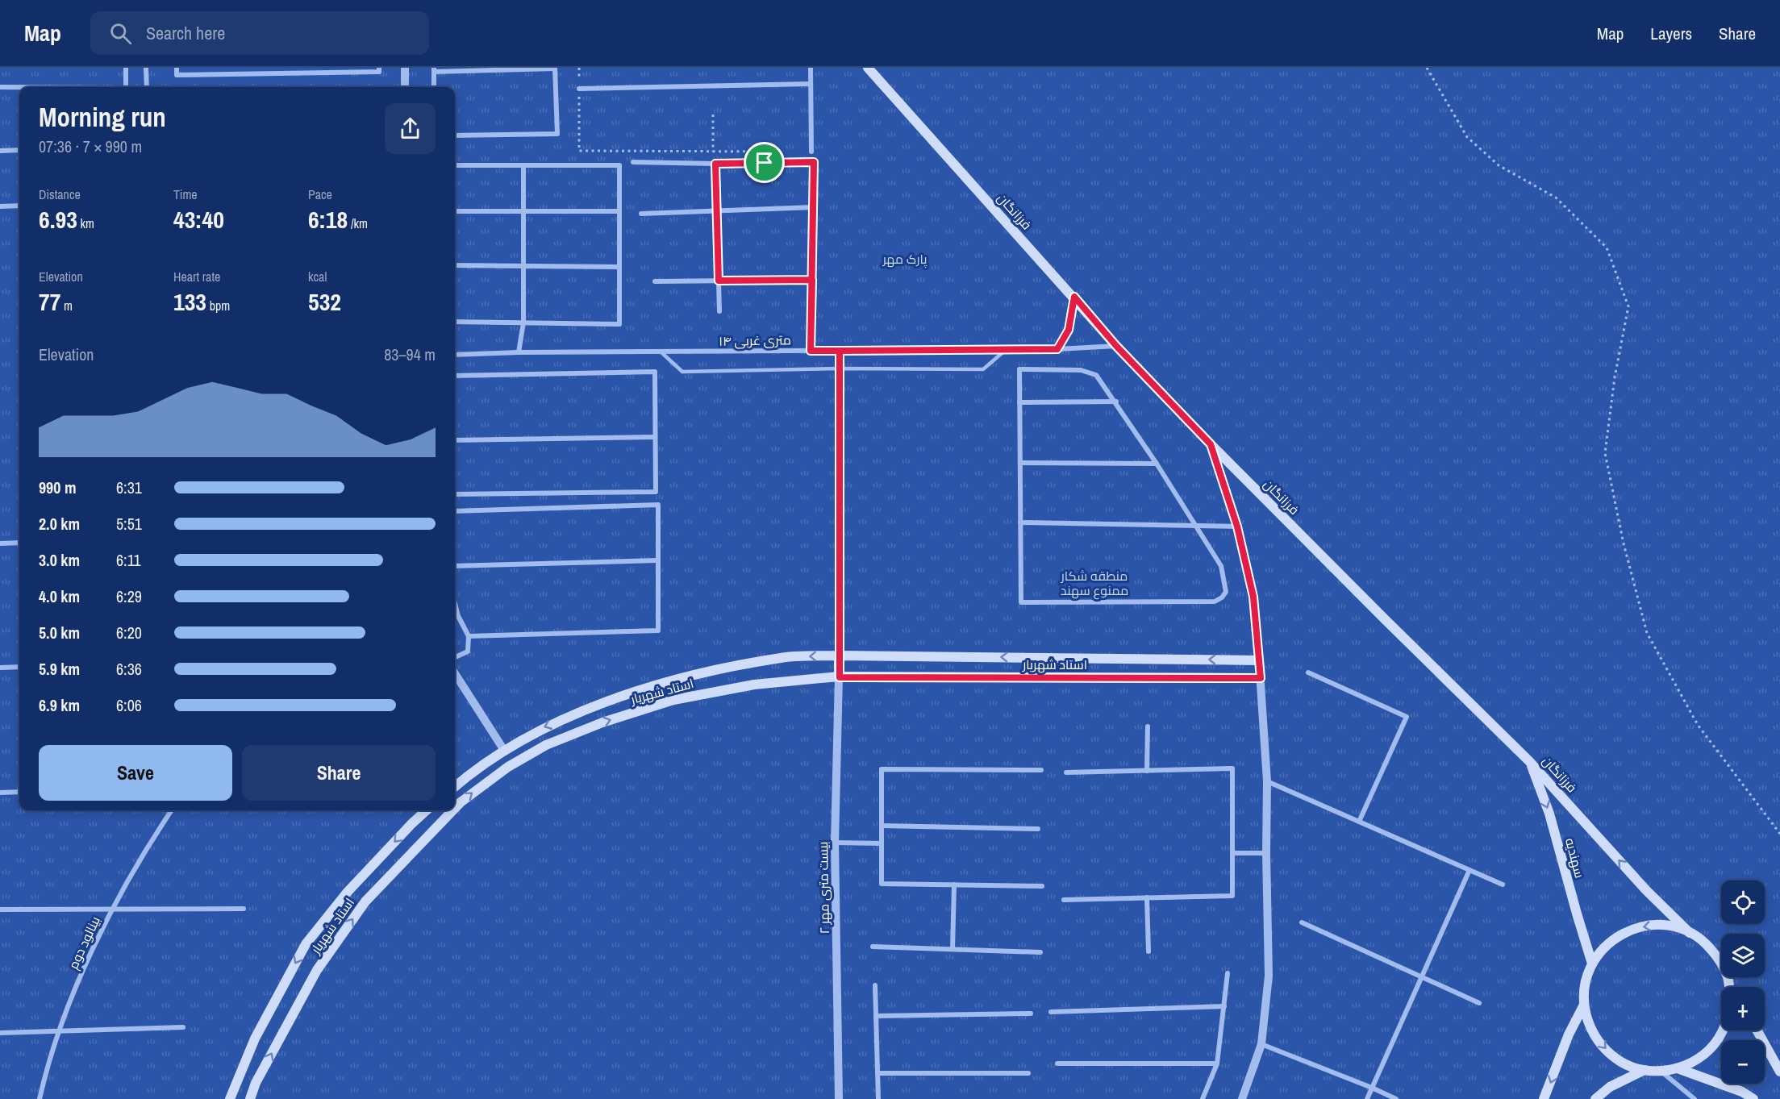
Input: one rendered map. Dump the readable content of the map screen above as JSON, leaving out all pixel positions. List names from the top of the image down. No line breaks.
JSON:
{"streets":{"main road":["فرزانگان","استاد شهریار","سهندیه"],"street":["۱۴ متری غربی","بیست متری مهر ۲","بینالود دوم"]},"crossings":[["فرزانگان","۱۴ متری غربی"],["فرزانگان","سهندیه"],["استاد شهریار","بیست متری مهر ۲"]],"one_way":["سهندیه"],"parks":["پارک مهر","منطقه شکار ممنوع سهند"],"page":{"header":"Map","search":"Search here","nav":["Map","Layers","Share"],"heading":["Morning run","07:36 · 7 × 990 m"],"stats":[["Distance","6.93 km"],["Time","43:40"],["Pace","6:18 /km"],["Elevation","77 m"],["Heart rate","133 bpm"],["kcal","532"]],"chart":["Elevation","83–94 m"],"list":[{"name":"990 m","note":"6:31"},{"name":"2.0 km","note":"5:51"},{"name":"3.0 km","note":"6:11"},{"name":"4.0 km","note":"6:29"},{"name":"5.0 km","note":"6:20"},{"name":"5.9 km","note":"6:36"},{"name":"6.9 km","note":"6:06"}],"buttons":["Save","Share"],"map_buttons":["+","−"]}}
